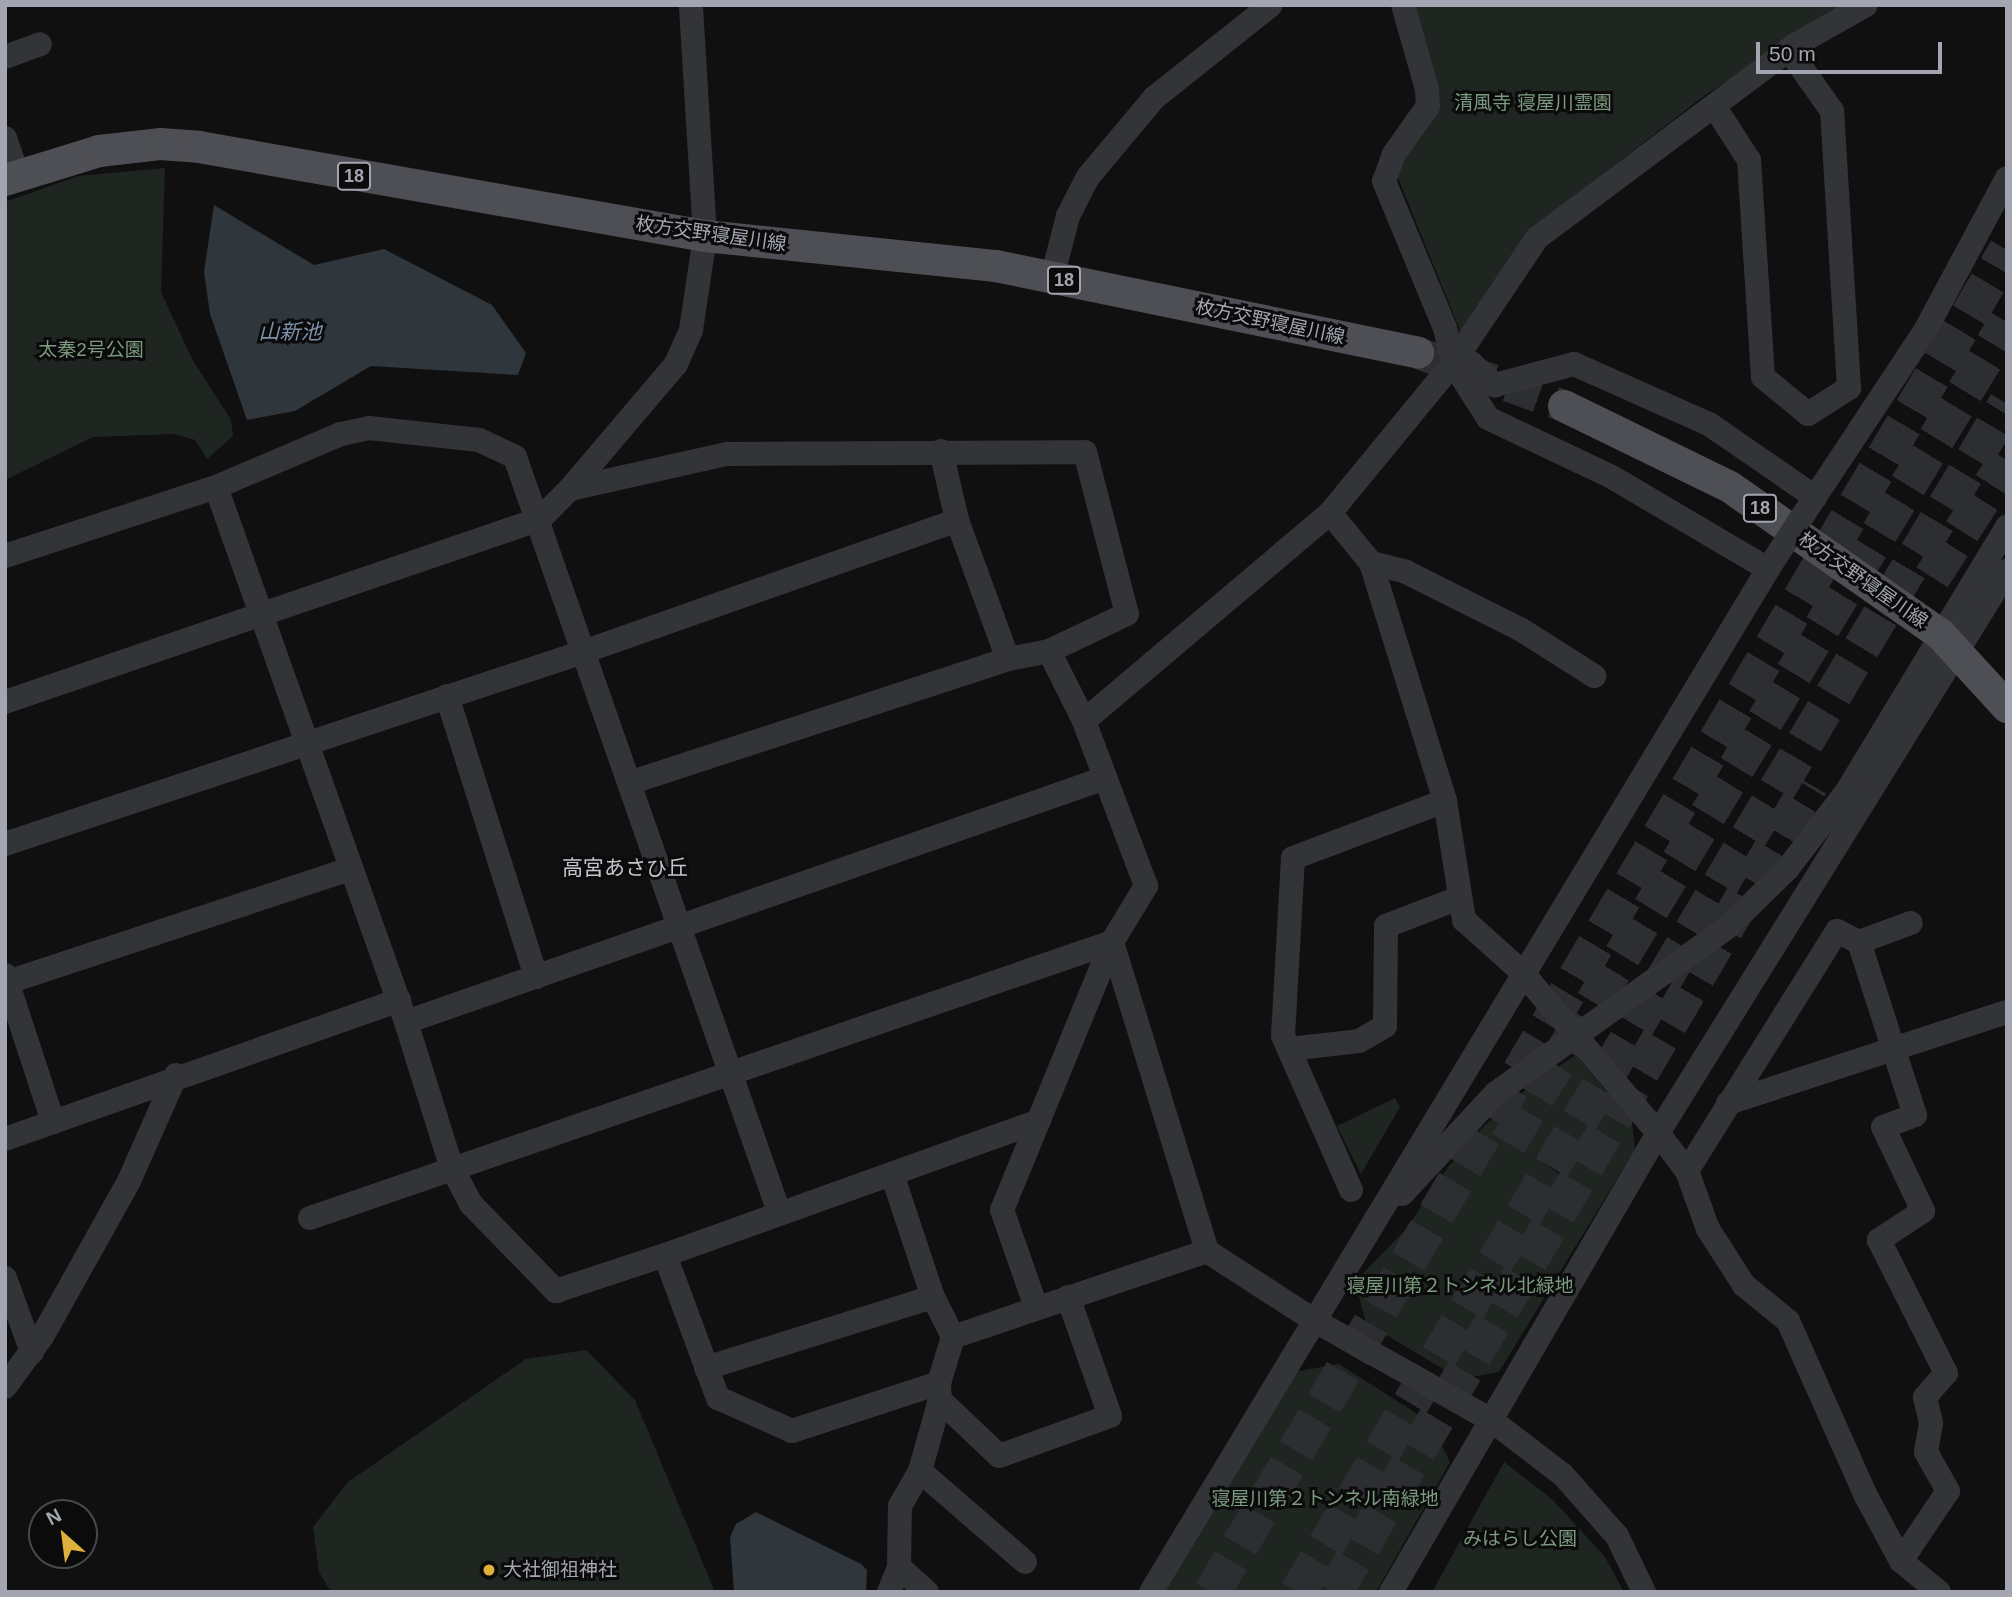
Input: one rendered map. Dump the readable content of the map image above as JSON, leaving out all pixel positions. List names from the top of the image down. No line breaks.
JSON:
{"streets":{"main road":["18","枚方交野寝屋川線"]},"districts":["高宮あさひ丘"],"water":["山新池"],"parks":["清風寺 寝屋川霊園","太秦2号公園","寝屋川第２トンネル北緑地","寝屋川第２トンネル南緑地","みはらし公園"],"places":["大社御祖神社"],"scale_bar":"50 m","north":"top left"}
